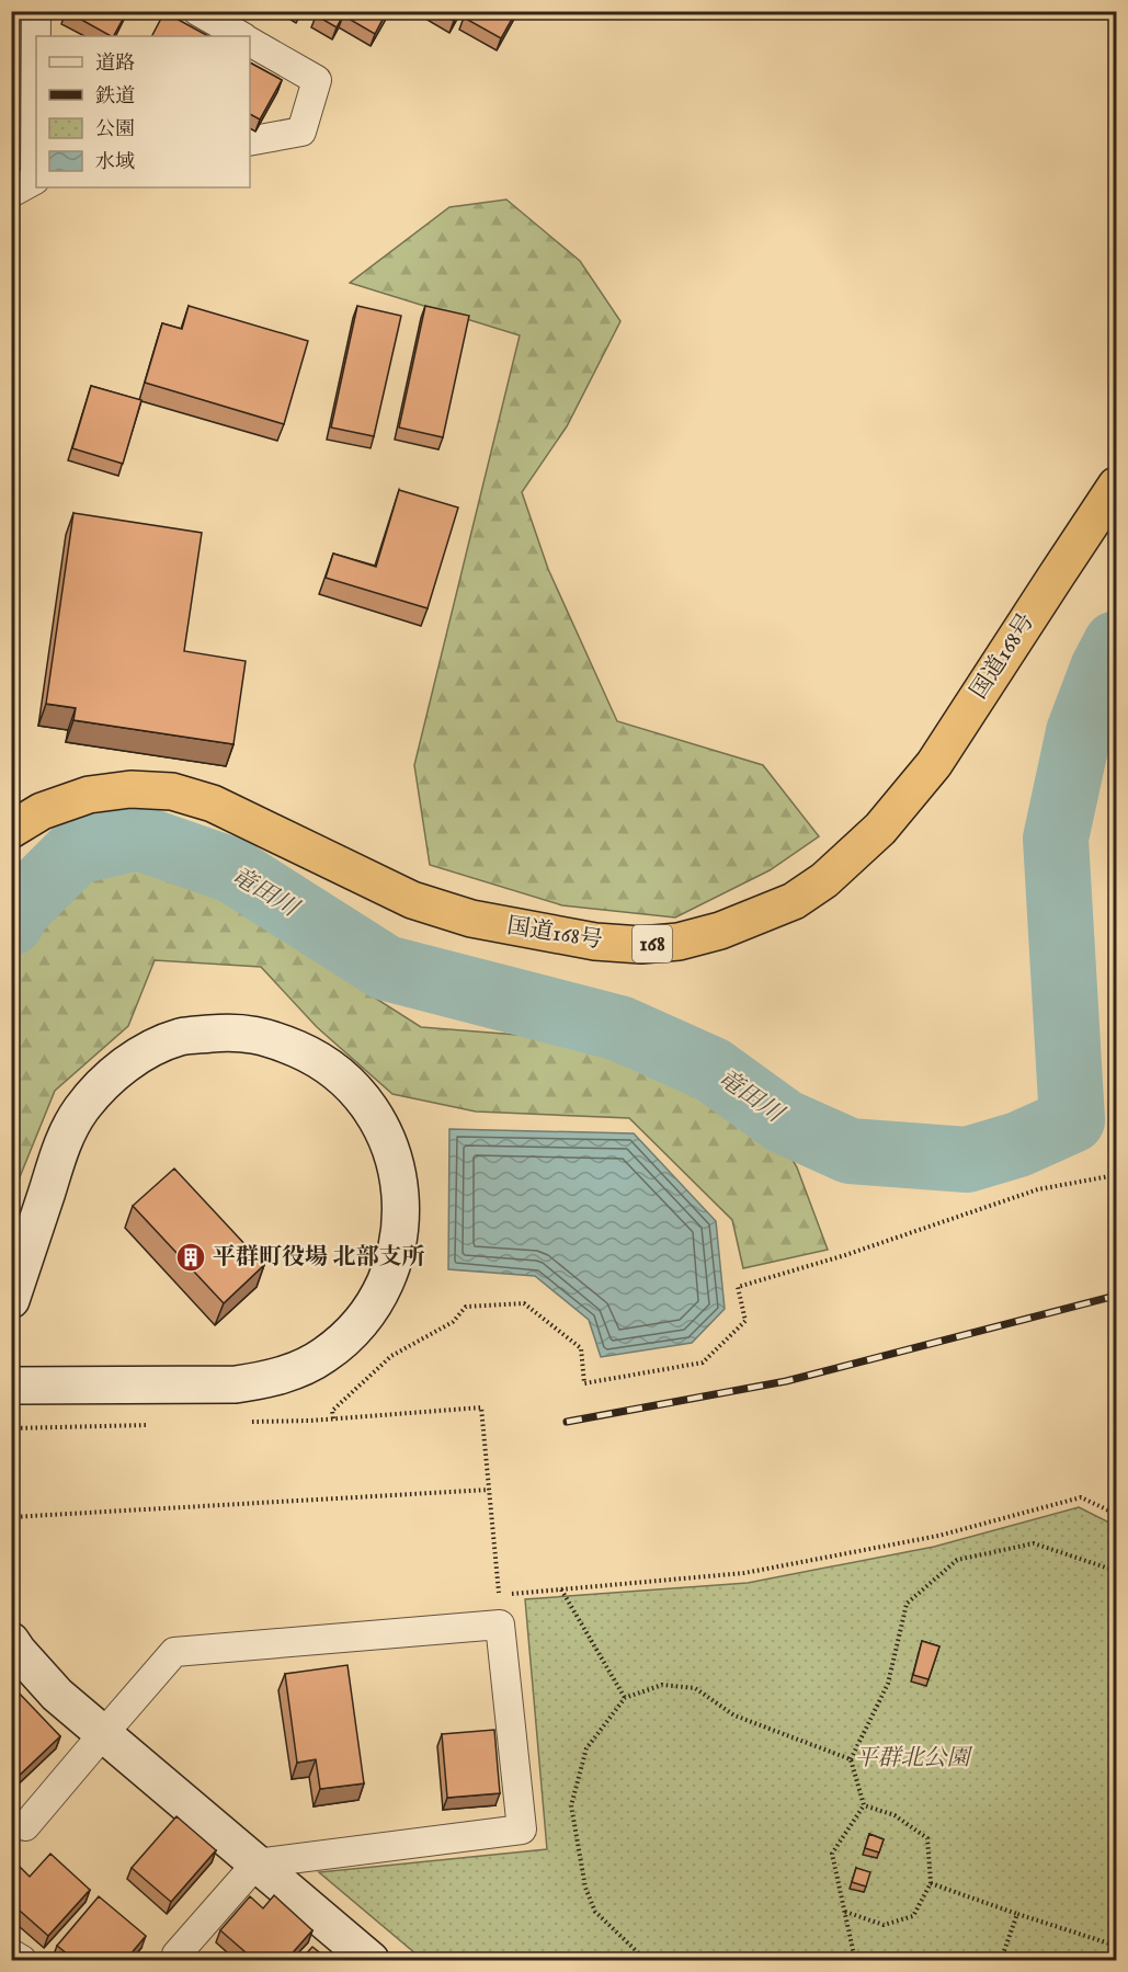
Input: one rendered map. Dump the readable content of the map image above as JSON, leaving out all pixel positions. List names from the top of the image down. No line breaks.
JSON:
{"streets":{"highway":["国道168号","168"]},"water":["竜田川"],"parks":["平群北公園"],"places":{"building":["平群町役場 北部支所"]},"legend":["道路","鉄道","公園","水域"]}
